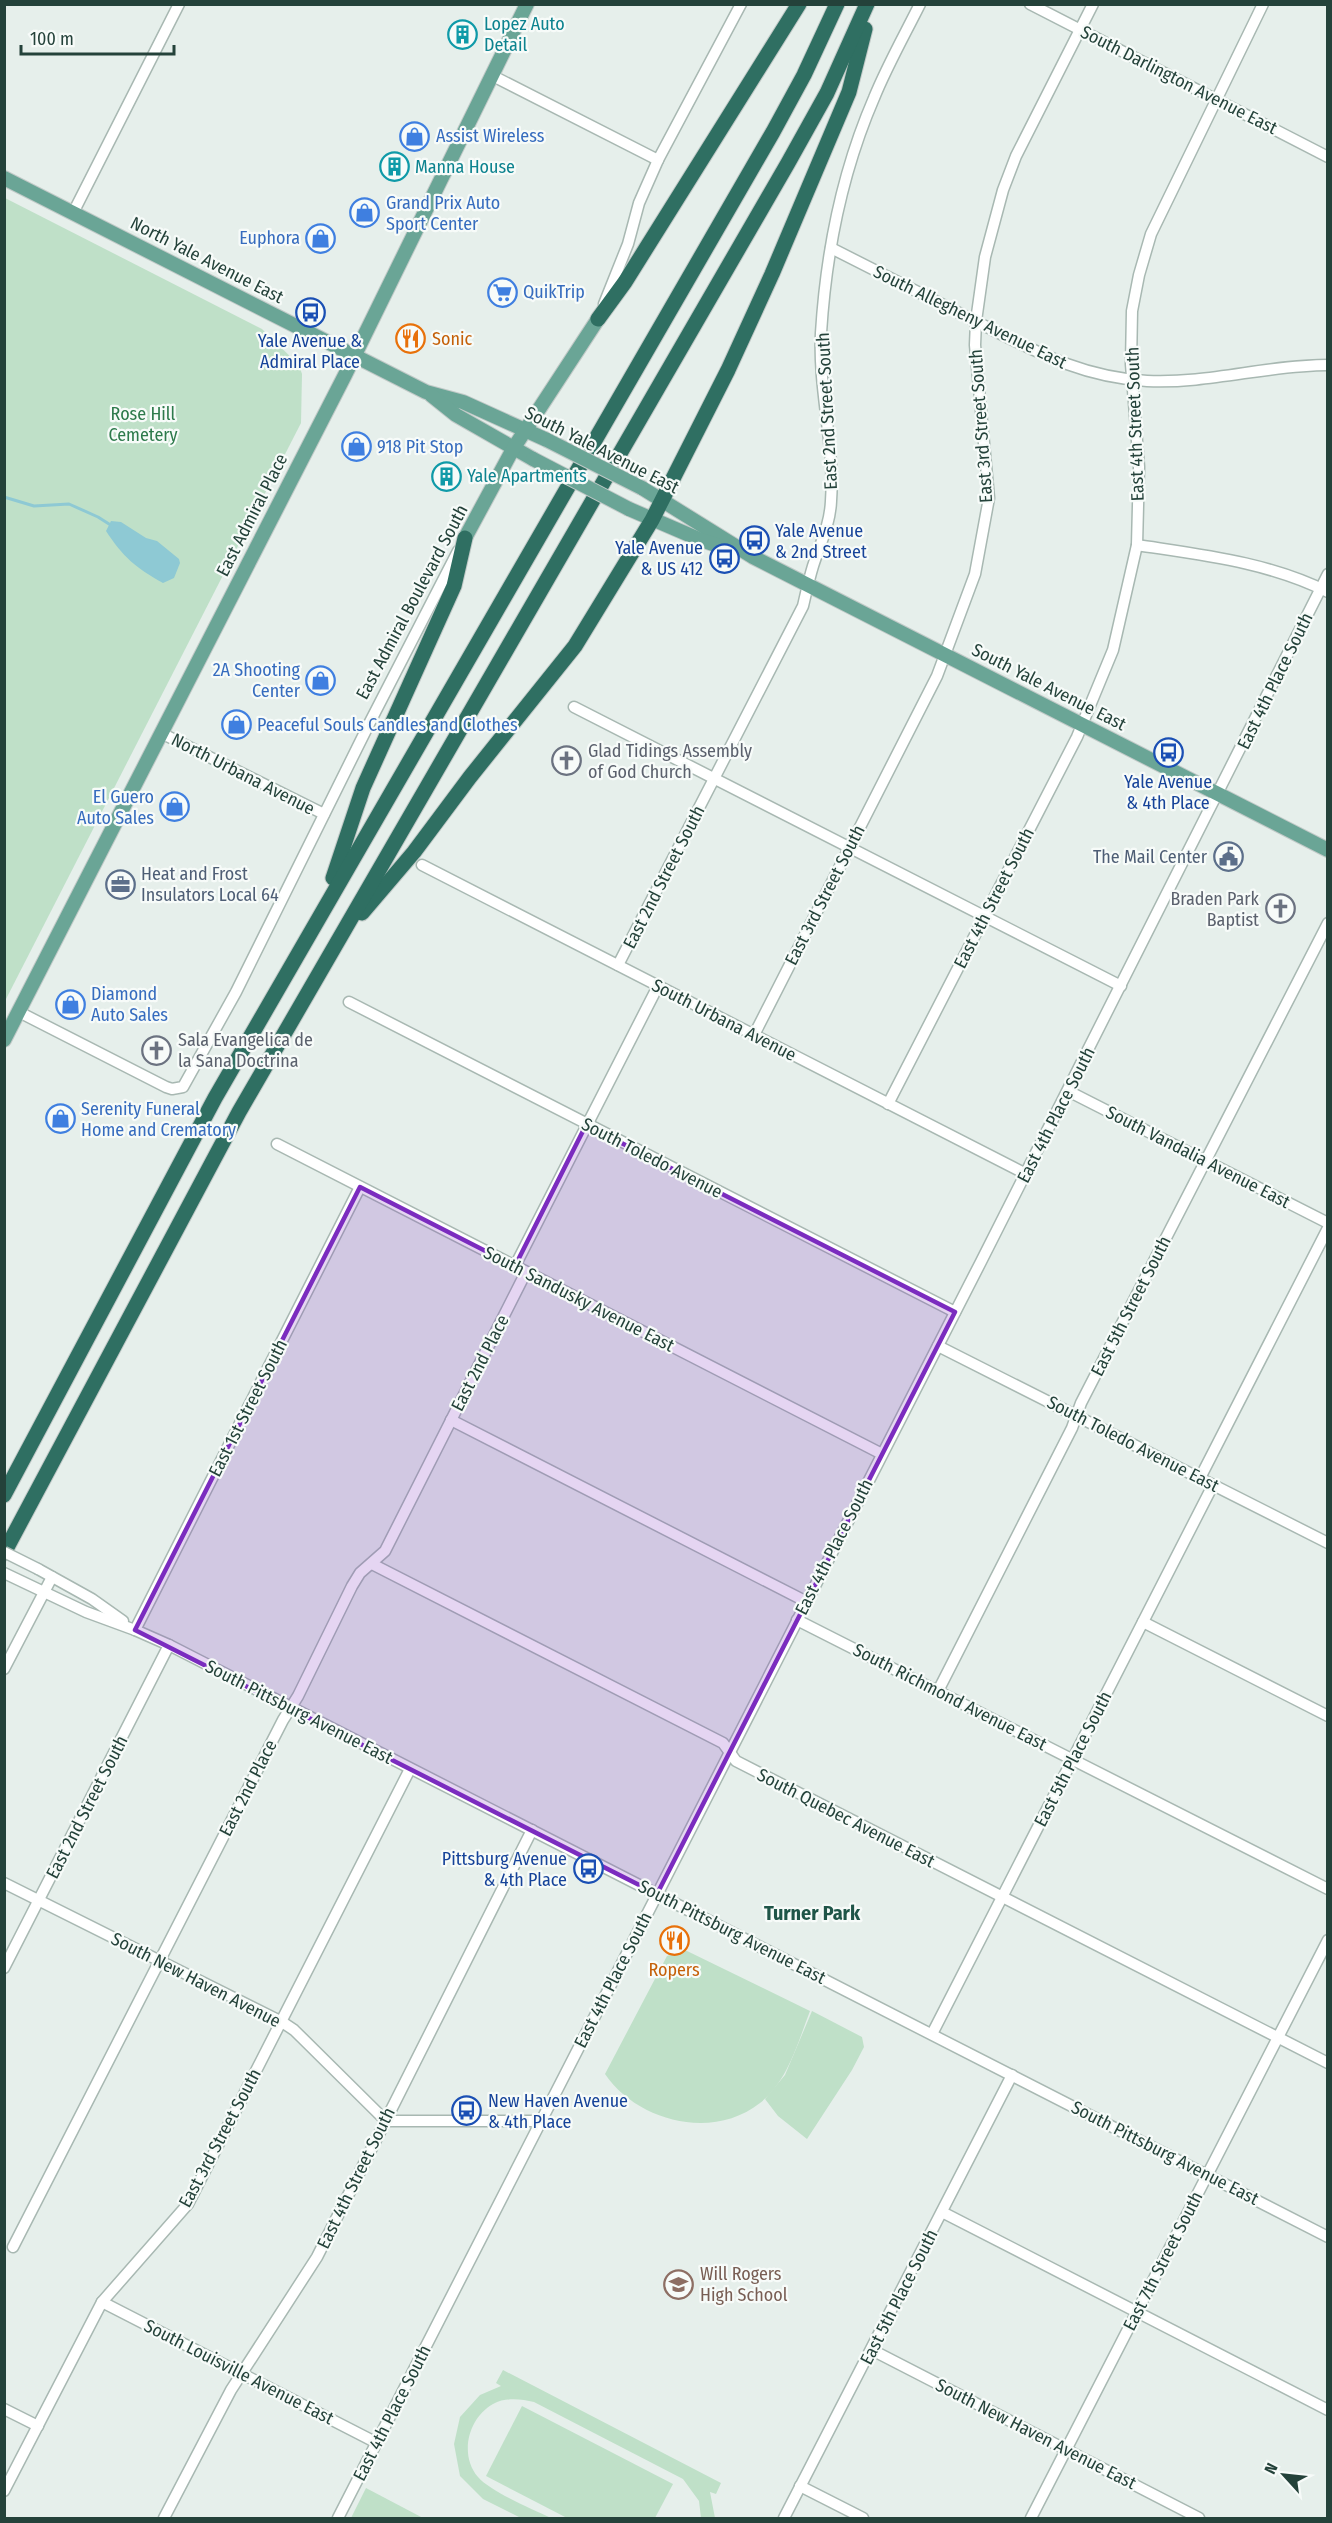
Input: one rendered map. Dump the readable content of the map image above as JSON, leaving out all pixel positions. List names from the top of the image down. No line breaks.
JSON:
{"streets":{"main road":["North Yale Avenue East","South Yale Avenue East","East Admiral Place","East Admiral Boulevard South"],"street":["South Darlington Avenue East","South Allegheny Avenue East","East 2nd Street South","East 4th Street South","East 3rd Street South","East 4th Place South","North Urbana Avenue","South Urbana Avenue","South Vandalia Avenue East","South Toledo Avenue","South Sandusky Avenue East","East 5th Street South","East 2nd Place","East 1st Street South","South Toledo Avenue East","South Richmond Avenue East","South Pittsburg Avenue East","East 5th Place South","South Quebec Avenue East","South New Haven Avenue","East 7th Street South","South Louisville Avenue East","South New Haven Avenue East"]},"crossings":[["South Darlington Avenue East","East 4th Street South"],["South Darlington Avenue East","East 3rd Street South"],["North Yale Avenue East","South Yale Avenue East"],["North Yale Avenue East","East Admiral Place"],["South Allegheny Avenue East","East 2nd Street South"],["South Allegheny Avenue East","East 4th Street South"],["South Allegheny Avenue East","East 3rd Street South"],["East 2nd Street South","South Yale Avenue East"],["East 2nd Street South","South Urbana Avenue"],["East 2nd Street South","South Pittsburg Avenue East"],["East 2nd Street South","South New Haven Avenue"],["East 4th Street South","South Yale Avenue East"],["East 4th Street South","South Urbana Avenue"],["East 4th Street South","South Pittsburg Avenue East"],["East 4th Street South","South New Haven Avenue"],["East 4th Street South","South Louisville Avenue East"],["East 3rd Street South","South Yale Avenue East"],["East 3rd Street South","South Urbana Avenue"],["East 3rd Street South","South Pittsburg Avenue East"],["East 3rd Street South","South New Haven Avenue"],["East 3rd Street South","South Louisville Avenue East"],["South Yale Avenue East","East Admiral Boulevard South"],["South Yale Avenue East","East 4th Place South"],["East Admiral Place","East Admiral Boulevard South"],["East Admiral Place","North Urbana Avenue"],["East Admiral Boulevard South","North Urbana Avenue"],["East 4th Place South","South Urbana Avenue"],["East 4th Place South","South Vandalia Avenue East"],["East 4th Place South","South Toledo Avenue"],["East 4th Place South","South Sandusky Avenue East"],["East 4th Place South","South Toledo Avenue East"],["East 4th Place South","South Richmond Avenue East"],["East 4th Place South","South Pittsburg Avenue East"],["East 4th Place South","South Quebec Avenue East"],["East 4th Place South","South Louisville Avenue East"],["South Vandalia Avenue East","East 5th Street South"],["South Sandusky Avenue East","East 2nd Place"],["South Sandusky Avenue East","East 1st Street South"],["East 5th Street South","South Toledo Avenue East"],["East 5th Street South","South Richmond Avenue East"],["East 2nd Place","South Pittsburg Avenue East"],["East 2nd Place","South Quebec Avenue East"],["East 2nd Place","South New Haven Avenue"],["East 1st Street South","South Pittsburg Avenue East"],["South Toledo Avenue East","East 5th Place South"],["South Richmond Avenue East","East 5th Place South"],["South Pittsburg Avenue East","East 5th Place South"],["South Pittsburg Avenue East","East 7th Street South"],["East 5th Place South","South Quebec Avenue East"],["East 5th Place South","South New Haven Avenue East"],["South Quebec Avenue East","East 7th Street South"],["East 7th Street South","South New Haven Avenue East"]],"districts":["Turner Park"],"parks":["Rose Hill Cemetery"],"places":{"building":["Lopez Auto Detail","Manna House","Yale Apartments"],"shop":["Assist Wireless","Grand Prix Auto Sport Center","Euphora","918 Pit Stop","2A Shooting Center","Peaceful Souls Candles and Clothes","El Guero Auto Sales","Diamond Auto Sales","Serenity Funeral Home and Crematory"],"supermarket":["QuikTrip"],"bus stop":["Yale Avenue & Admiral Place","Yale Avenue & 2nd Street","Yale Avenue & US 412","Yale Avenue & 4th Place","Pittsburg Avenue & 4th Place","New Haven Avenue & 4th Place"],"restaurant":["Sonic","Ropers"],"church":["Glad Tidings Assembly of God Church","Braden Park Baptist","Sala Evangelica de la Sana Doctrina"],"public building":["The Mail Center"],"office":["Heat and Frost Insulators Local 64"],"school or university":["Will Rogers High School"]},"scale_bar":"100 m","north":"top left"}
